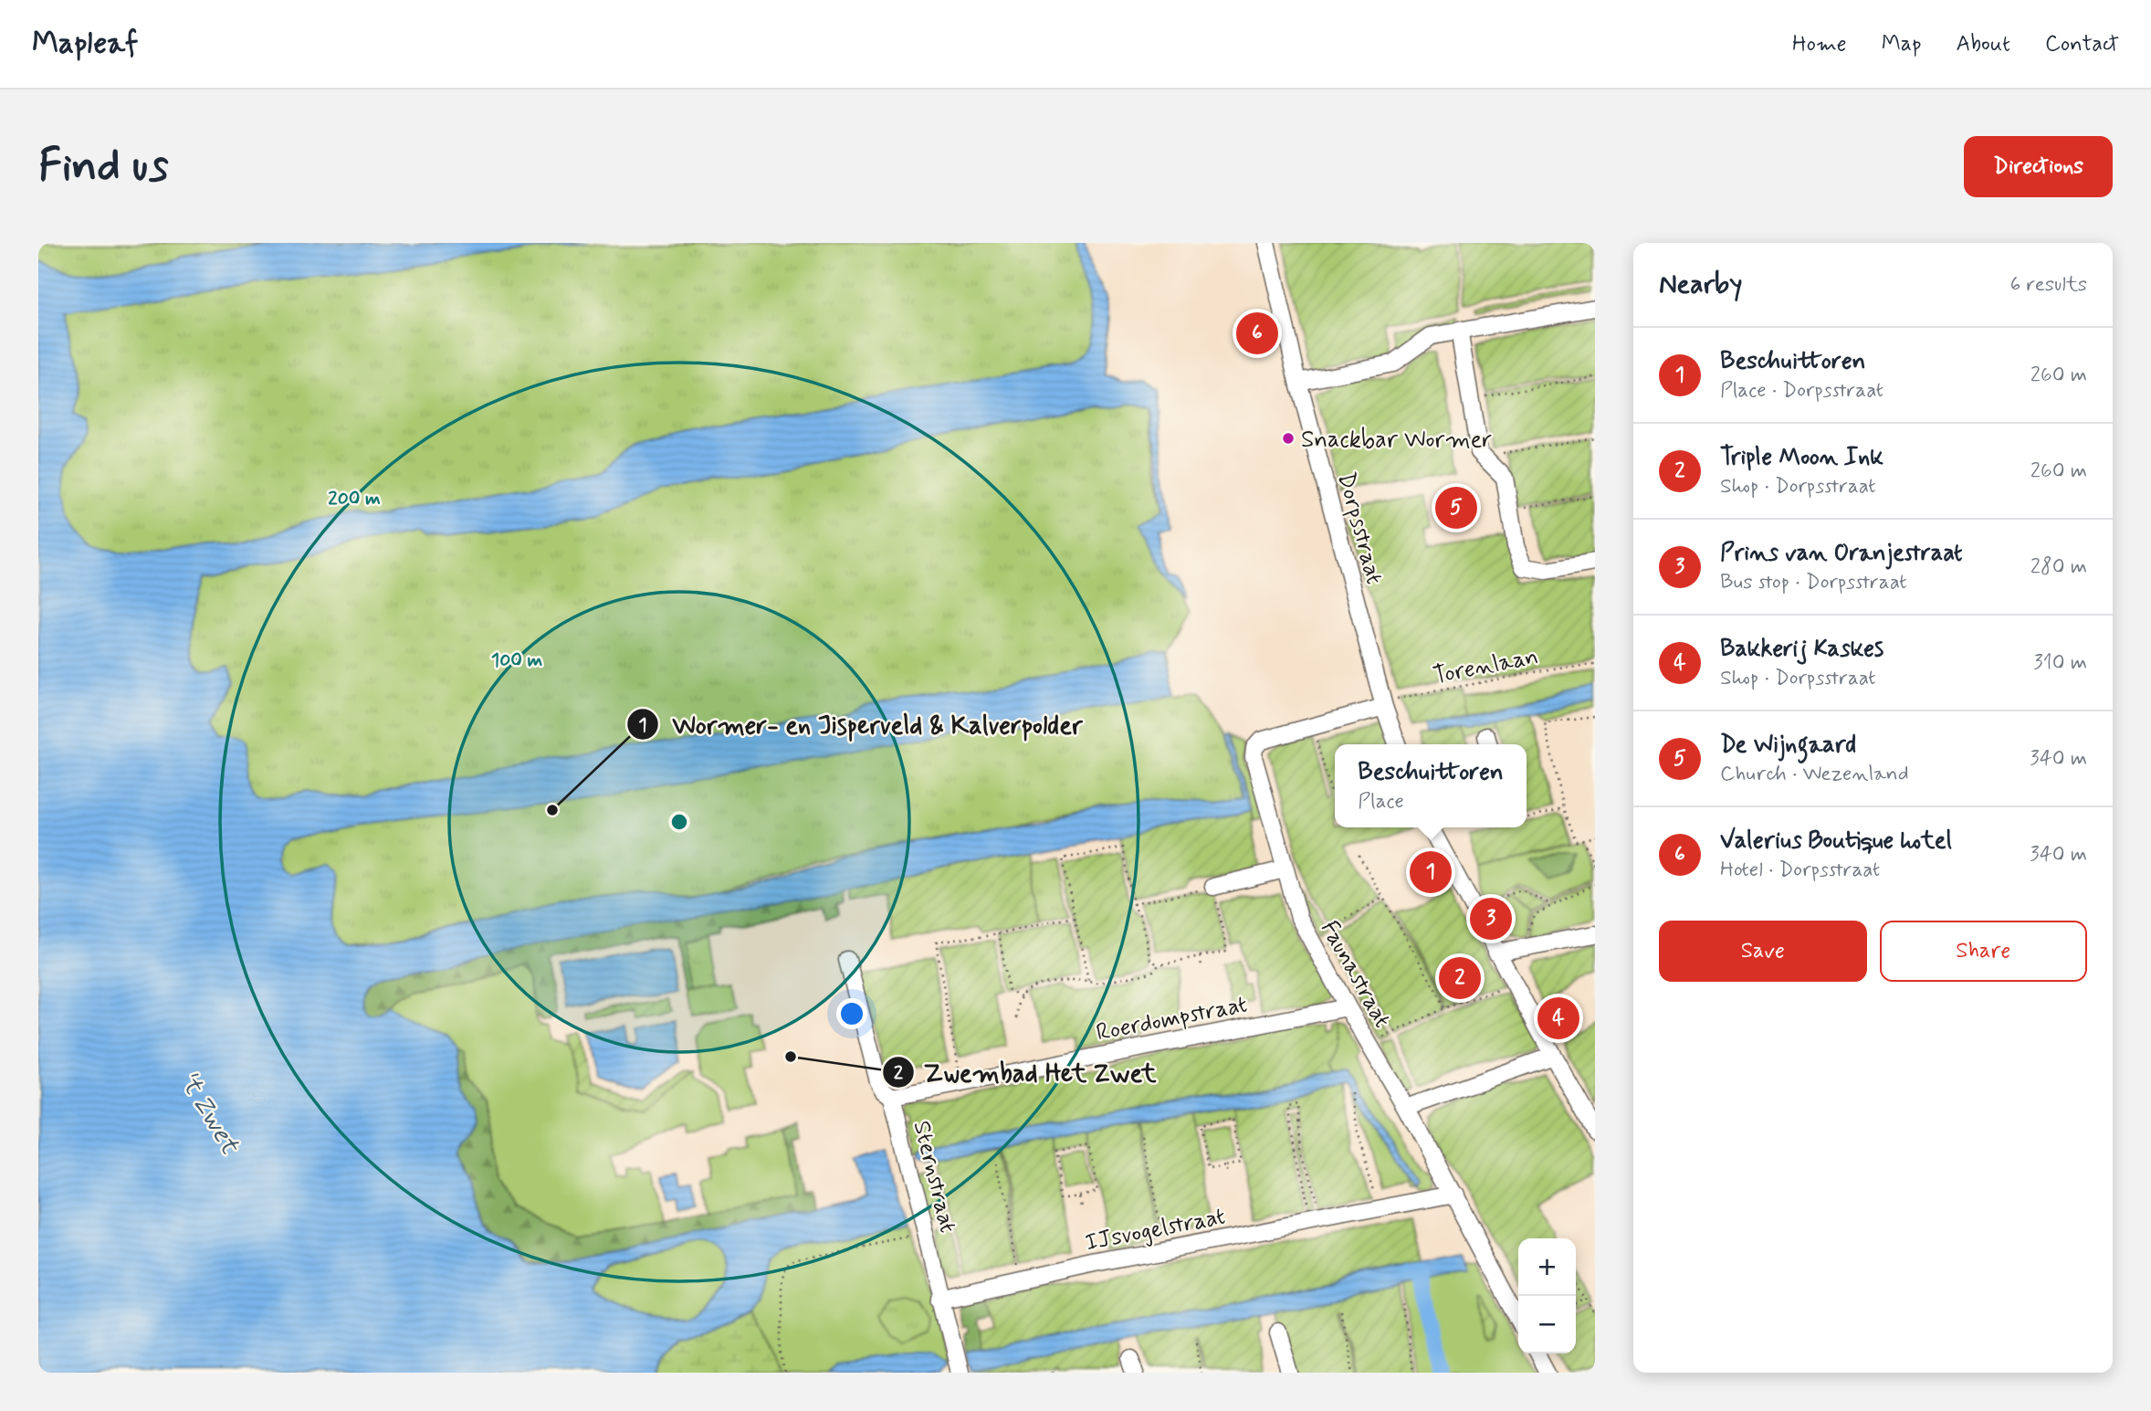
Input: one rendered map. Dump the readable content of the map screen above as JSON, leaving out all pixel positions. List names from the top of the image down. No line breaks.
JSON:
{"streets":{"street":["Dorpsstraat","Faunastraat","Roerdompstraat","Sternstraat","IJsvogelstraat"],"path":["Torenlaan"]},"crossings":[["Dorpsstraat","Torenlaan"],["Dorpsstraat","Faunastraat"],["Torenlaan","Faunastraat"],["Faunastraat","Roerdompstraat"],["Faunastraat","IJsvogelstraat"],["Roerdompstraat","Sternstraat"],["Sternstraat","IJsvogelstraat"]],"water":["'t Zwet"],"places":["Snackbar Wormer","Wormer- en Jisperveld & Kalverpolder","Zwembad Het Zwet"],"page":{"header":"Mapleaf","nav":["Home","Map","About","Contact"],"buttons":["Directions",["Save","Share"]],"title":"Find us","heading":["Nearby","6 results"],"pins":["6","5","1","3","2","4"],"list":[{"mark":"1","name":"Beschuittoren","note":"Place · Dorpsstraat","value":"260 m"},{"mark":"2","name":"Triple Moon Ink","note":"Shop · Dorpsstraat","value":"260 m"},{"mark":"3","name":"Prins van Oranjestraat","note":"Bus stop · Dorpsstraat","value":"280 m"},{"mark":"4","name":"Bakkerij Kaskes","note":"Shop · Dorpsstraat","value":"310 m"},{"mark":"5","name":"De Wijngaard","note":"Church · Wezenland","value":"340 m"},{"mark":"6","name":"Valerius Boutique hotel","note":"Hotel · Dorpsstraat","value":"340 m"}],"popup":["Beschuittoren","Place"],"map_buttons":["+","−"]},"rings":["200 m","100 m"]}
